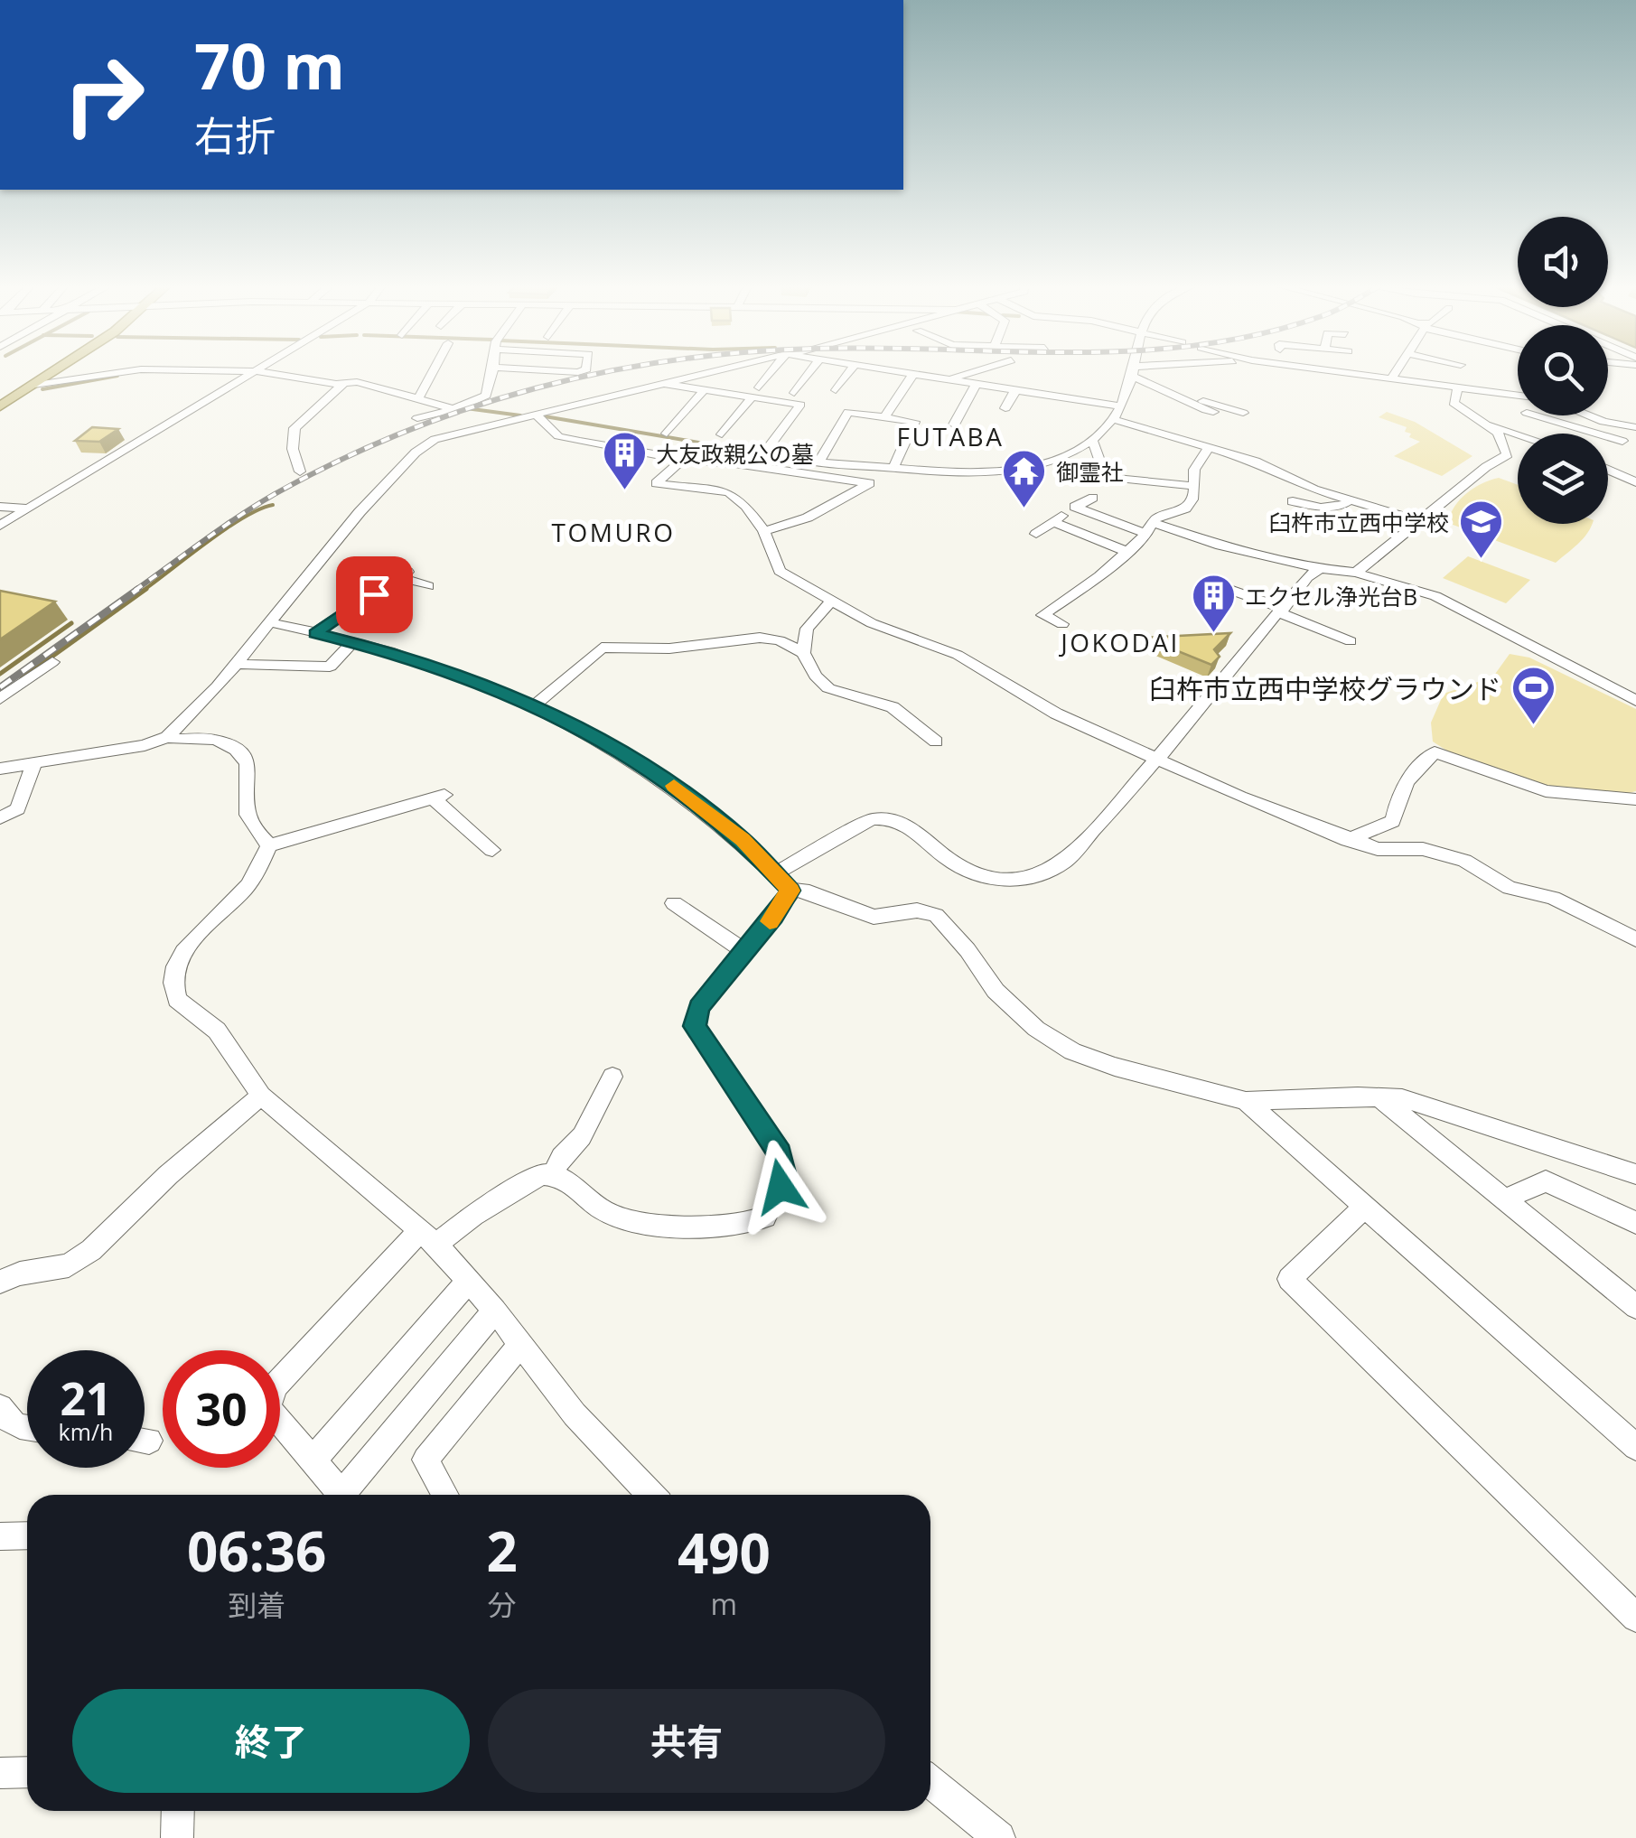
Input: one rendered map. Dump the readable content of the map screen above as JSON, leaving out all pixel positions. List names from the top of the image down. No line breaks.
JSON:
{"districts":["FUTABA","TOMURO","JOKODAI"],"places":{"building":["大友政親公の墓","エクセル浄光台B"],"temple":["御霊社"],"school or university":["臼杵市立西中学校"],"sports":["臼杵市立西中学校グラウンド"]},"page":{"turn":["70 m","右折"],"speed":"21 km/h","limit":"30","eta":["06:36","到着","2","分","490","m"],"buttons":["終了","共有"]}}
